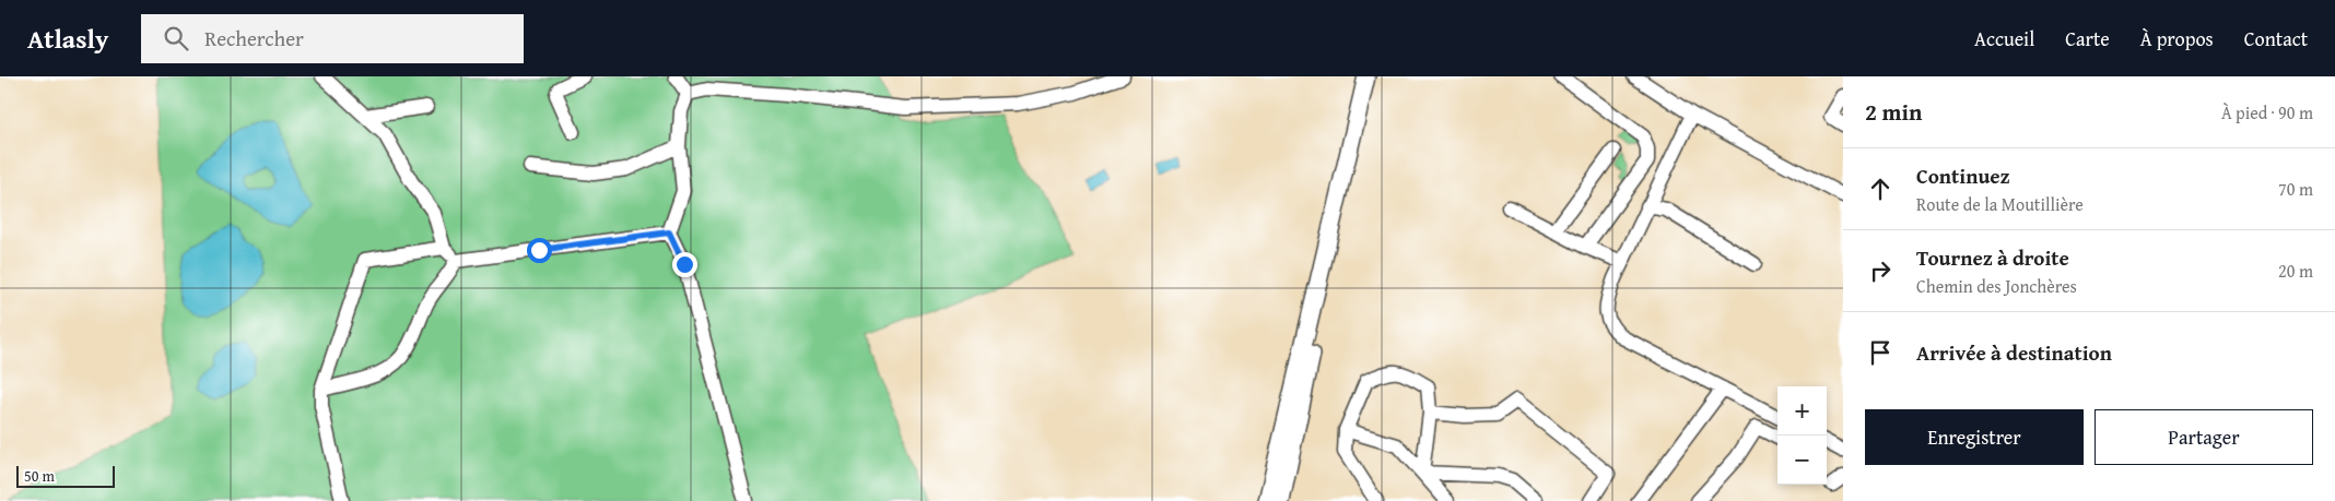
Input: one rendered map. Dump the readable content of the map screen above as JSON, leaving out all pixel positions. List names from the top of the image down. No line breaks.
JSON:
{"scale_bar":"50 m","page":{"header":"Atlasly","search":"Rechercher","nav":["Accueil","Carte","À propos","Contact"],"heading":["2 min","À pied · 90 m"],"list":[["Continuez","Route de la Moutillière","70 m"],["Tournez à droite","Chemin des Jonchères","20 m"],"Arrivée à destination"],"map_buttons":["+","−"],"buttons":["Enregistrer","Partager"],"scale":"50 m"}}
